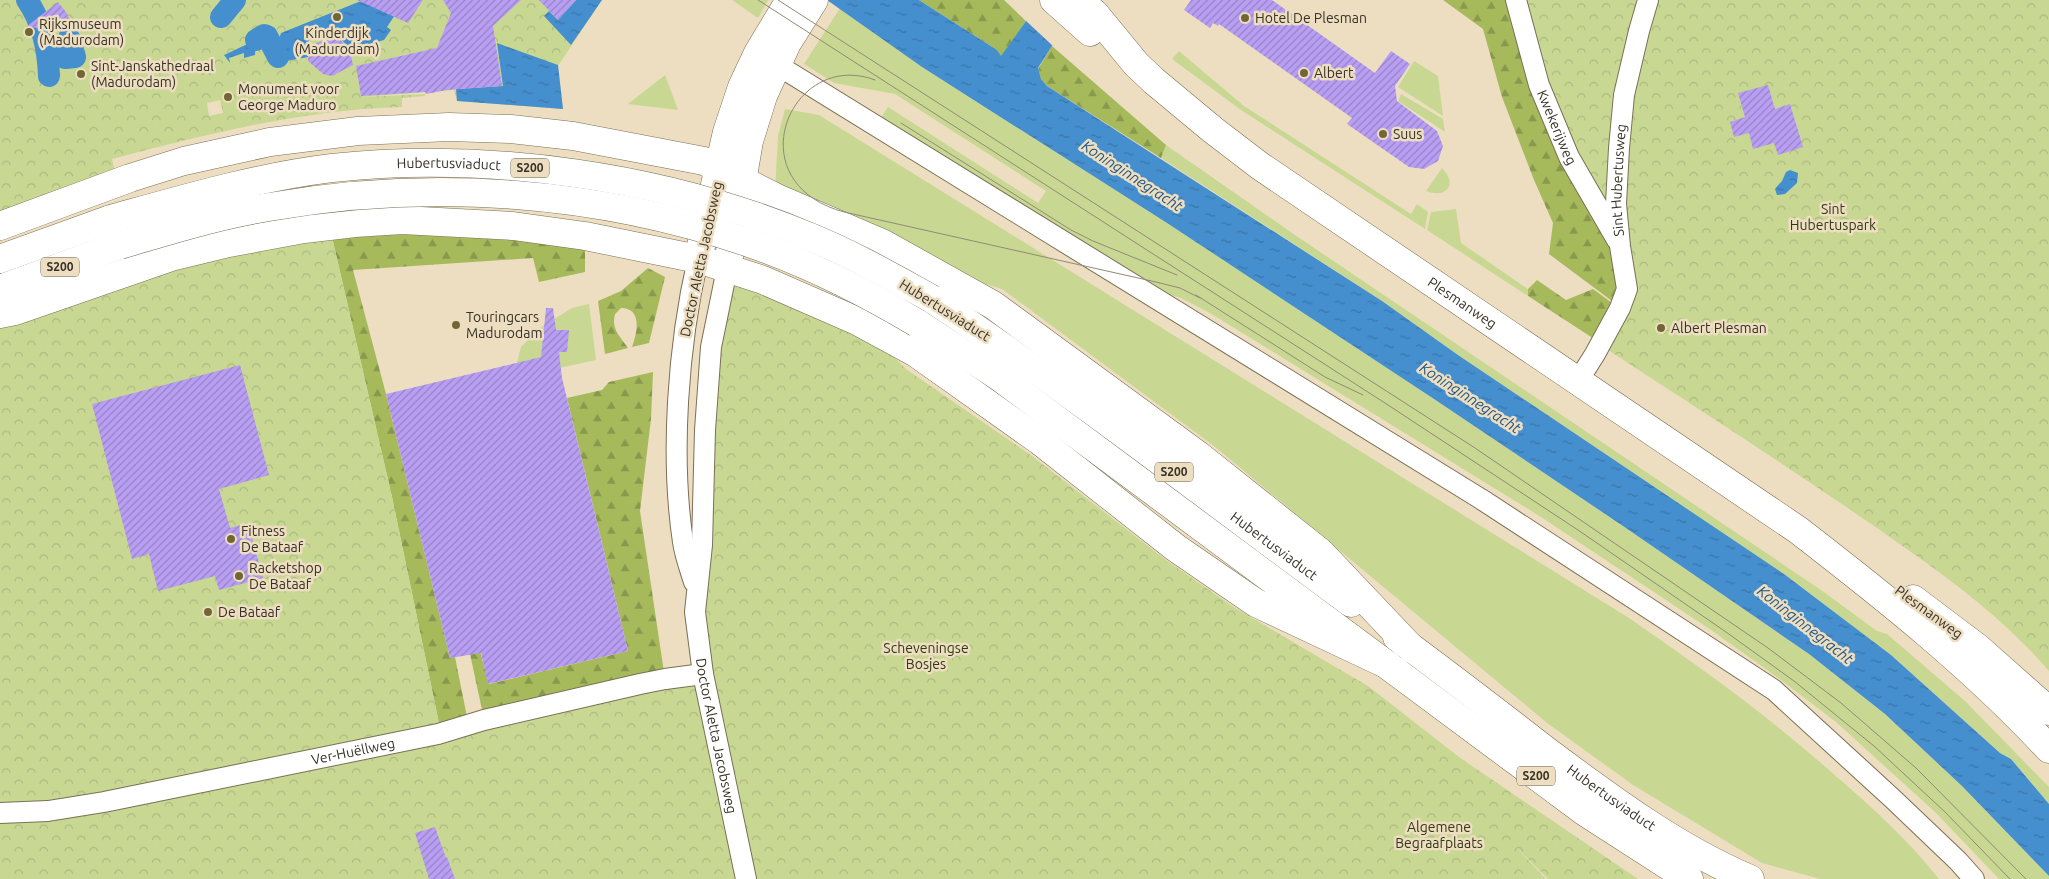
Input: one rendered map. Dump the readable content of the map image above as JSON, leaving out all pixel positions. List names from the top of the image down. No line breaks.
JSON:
{"streets":{"main road":["Hubertusviaduct","S200","Doctor Aletta Jacobsweg","Plesmanweg"],"street":["Kwekerijweg","Sint Hubertusweg","Ver-Huëllweg"]},"crossings":[["Kwekerijweg","Sint Hubertusweg"],["Sint Hubertusweg","Plesmanweg"],["Doctor Aletta Jacobsweg","Ver-Huëllweg"]],"water":["Koninginnegracht"],"parks":["Sint Hubertuspark","Scheveningse Bosjes","Algemene Begraafplaats"],"places":["Kinderdijk (Madurodam)","Hotel De Plesman","Rijksmuseum (Madurodam)","Albert","Sint-Janskathedraal (Madurodam)","Monument voor George Maduro","Suus","Touringcars Madurodam","Albert Plesman","Fitness De Bataaf","Racketshop De Bataaf","De Bataaf"]}
